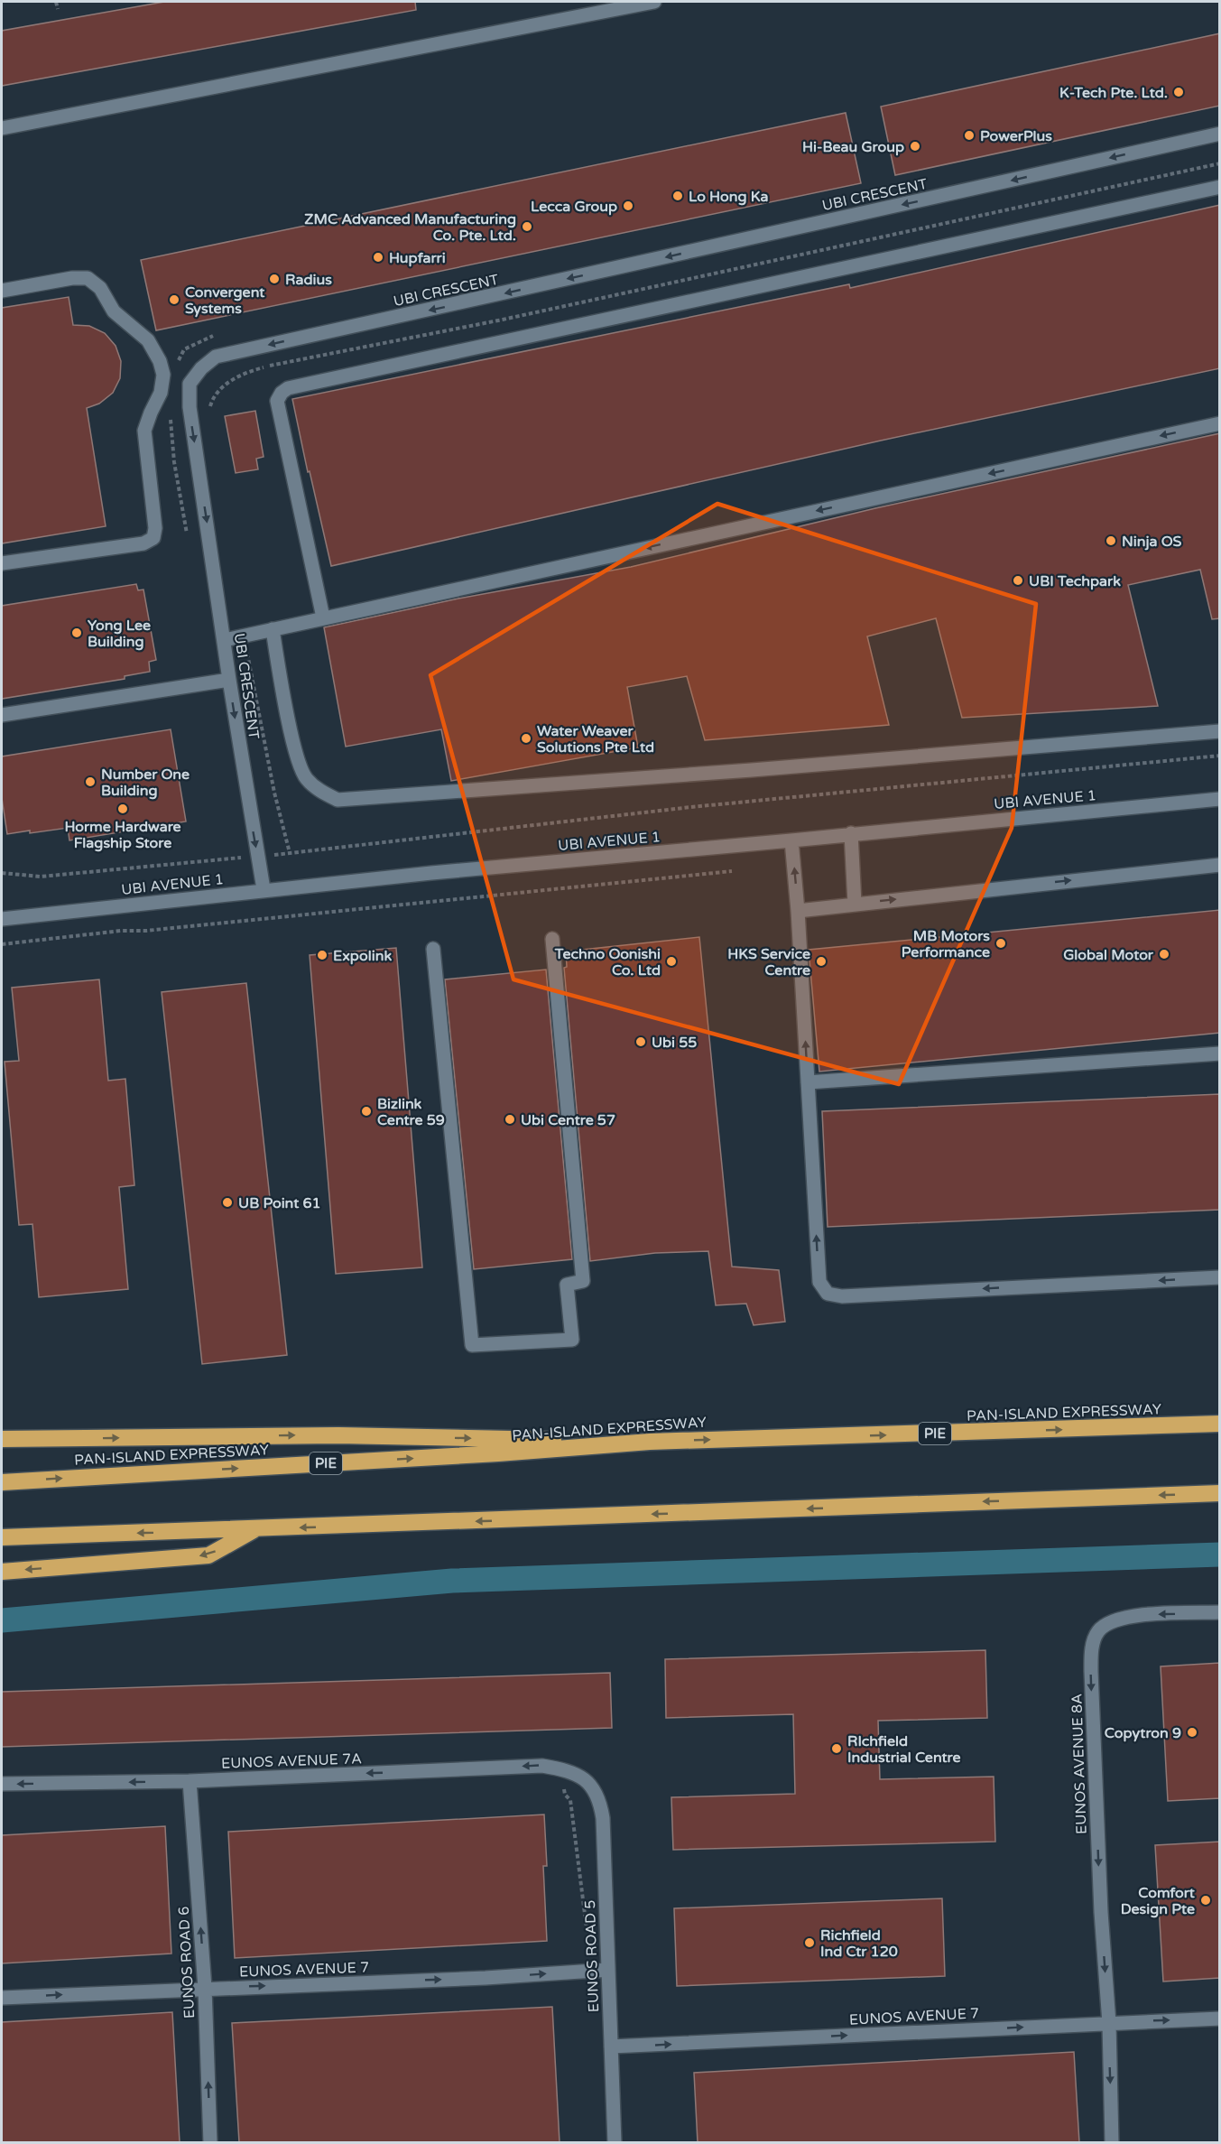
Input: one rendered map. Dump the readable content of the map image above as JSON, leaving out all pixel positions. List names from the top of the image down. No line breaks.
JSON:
{"streets":{"highway":["PAN-ISLAND EXPRESSWAY","PIE"],"street":["UBI CRESCENT","UBI AVENUE 1","EUNOS AVENUE 7A","EUNOS AVENUE 8A","EUNOS ROAD 5","EUNOS ROAD 6","EUNOS AVENUE 7"]},"crossings":[["UBI CRESCENT","UBI AVENUE 1"],["EUNOS AVENUE 7A","EUNOS ROAD 5"],["EUNOS AVENUE 7A","EUNOS ROAD 6"],["EUNOS AVENUE 8A","EUNOS AVENUE 7"],["EUNOS ROAD 5","EUNOS AVENUE 7"],["EUNOS ROAD 6","EUNOS AVENUE 7"]],"one_way":["EUNOS AVENUE 7A","EUNOS AVENUE 8A","EUNOS ROAD 6","EUNOS AVENUE 7"],"places":["K-Tech Pte. Ltd.","PowerPlus","Hi-Beau Group","Lo Hong Ka","Lecca Group","ZMC Advanced Manufacturing Co. Pte. Ltd.","Hupfarri","Radius","Convergent Systems","Ninja OS","UBI Techpark","Yong Lee Building","Water Weaver Solutions Pte Ltd","Number One Building","Horme Hardware Flagship Store","MB Motors Performance","Global Motor","Expolink","Techno Oonishi Co. Ltd","HKS Service Centre","Ubi 55","Bizlink Centre 59","Ubi Centre 57","UB Point 61","Copytron 9","RIchfield Industrial Centre","Comfort Design Pte","Richfield Ind Ctr 120"]}
